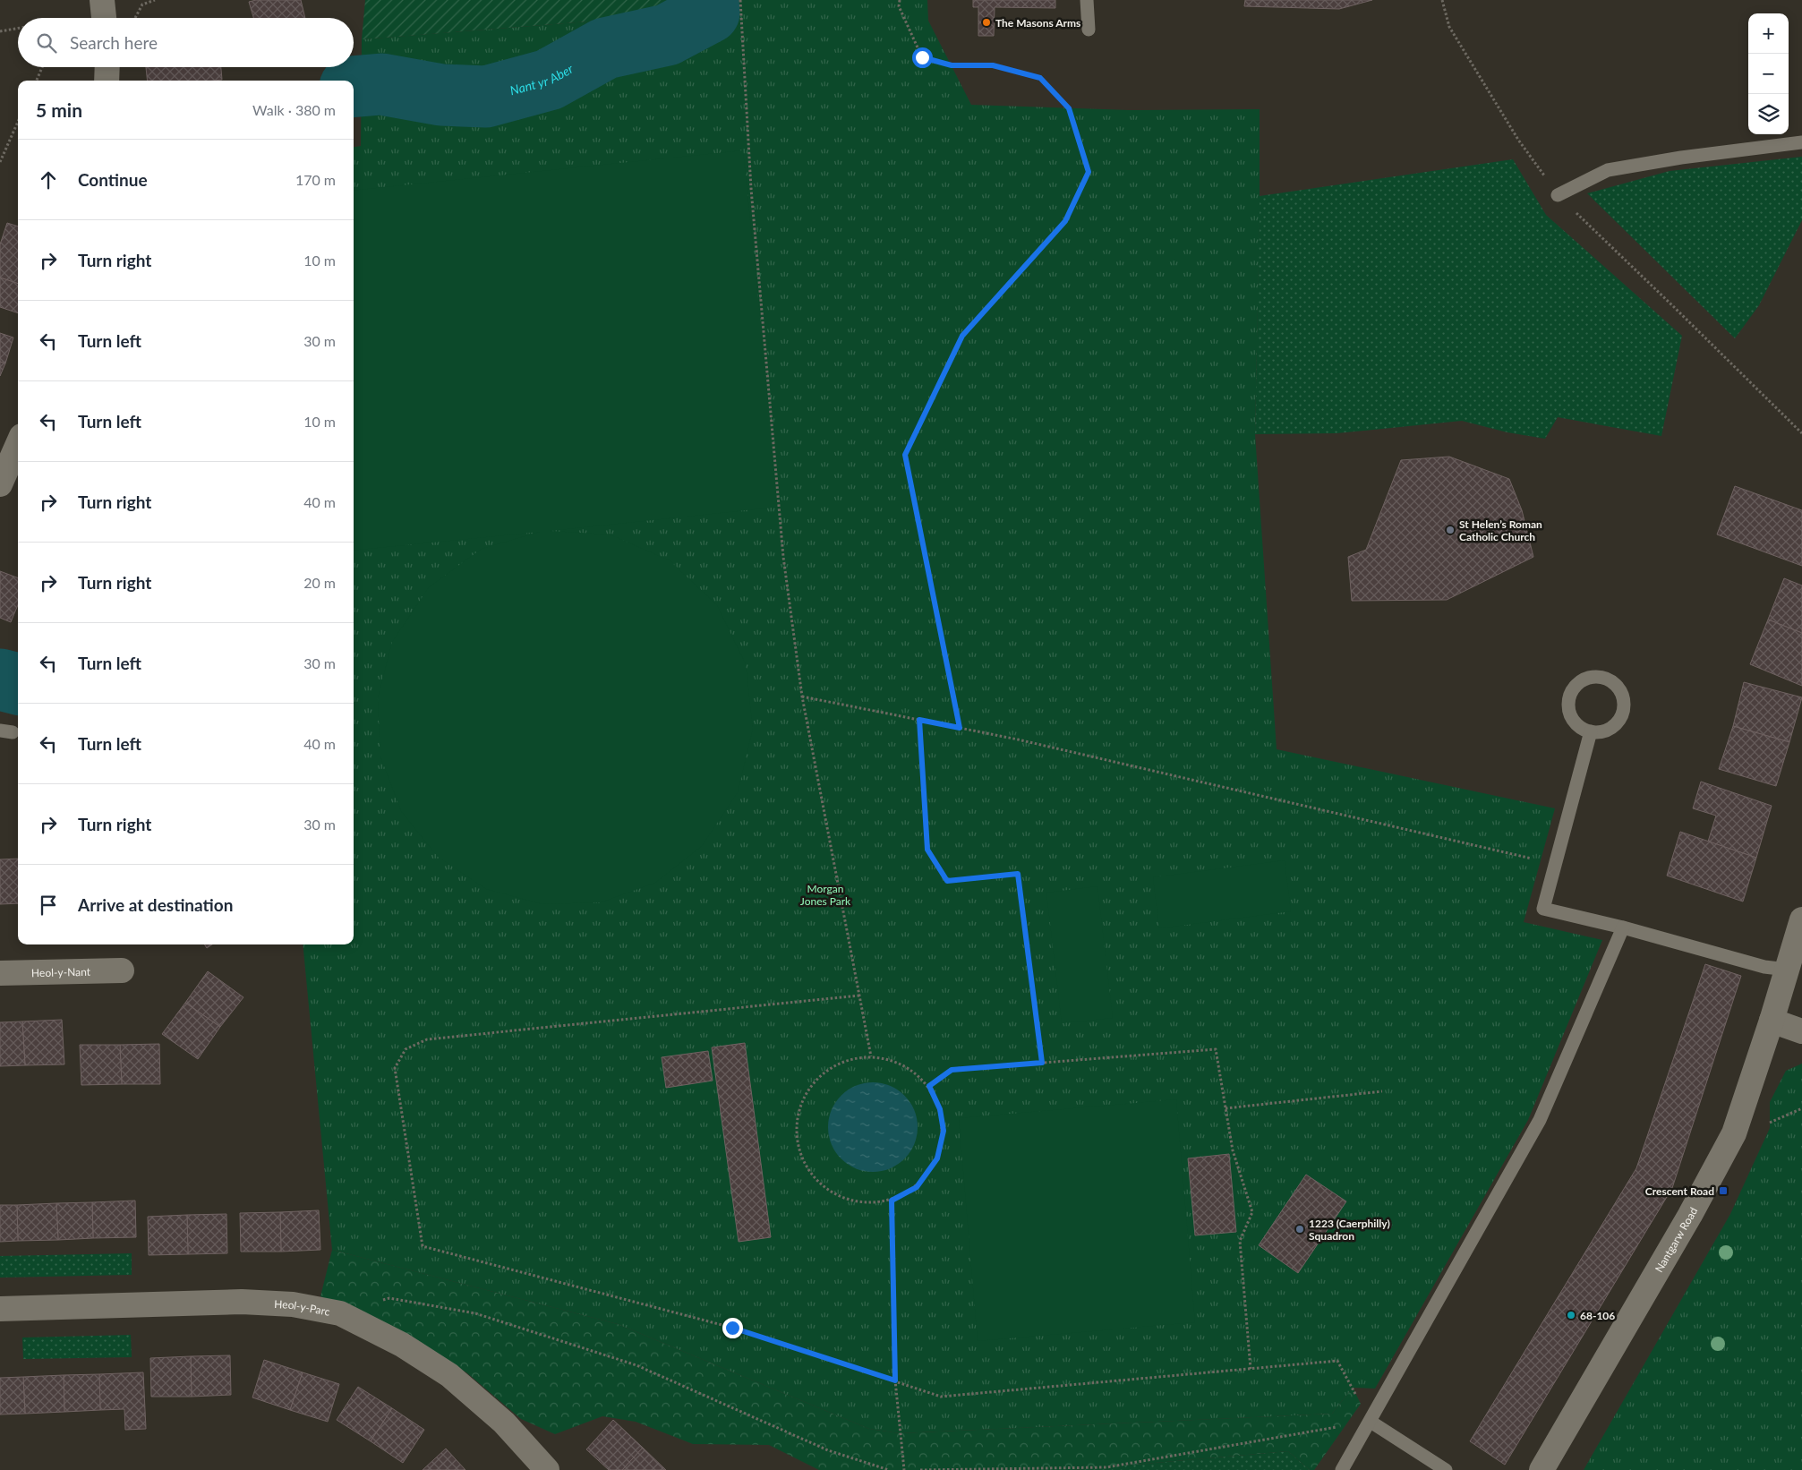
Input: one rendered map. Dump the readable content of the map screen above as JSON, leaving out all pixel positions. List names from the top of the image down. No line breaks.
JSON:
{"streets":{"street":["Heol-y-Nant","Nantgarw Road","Heol-y-Parc"]},"water":["Nant yr Aber"],"parks":["Morgan Jones Park"],"places":{"other":["The Masons Arms","St Helen’s Roman Catholic Church","1223 (Caerphilly) Squadron","68-106"],"transit":["Crescent Road"]},"page":{"map_buttons":["+","−"],"search":"Search here","heading":["5 min","Walk · 380 m"],"list":[["Continue","170 m"],["Turn right","10 m"],["Turn left","30 m"],["Turn left","10 m"],["Turn right","40 m"],["Turn right","20 m"],["Turn left","30 m"],["Turn left","40 m"],["Turn right","30 m"],"Arrive at destination"]}}
